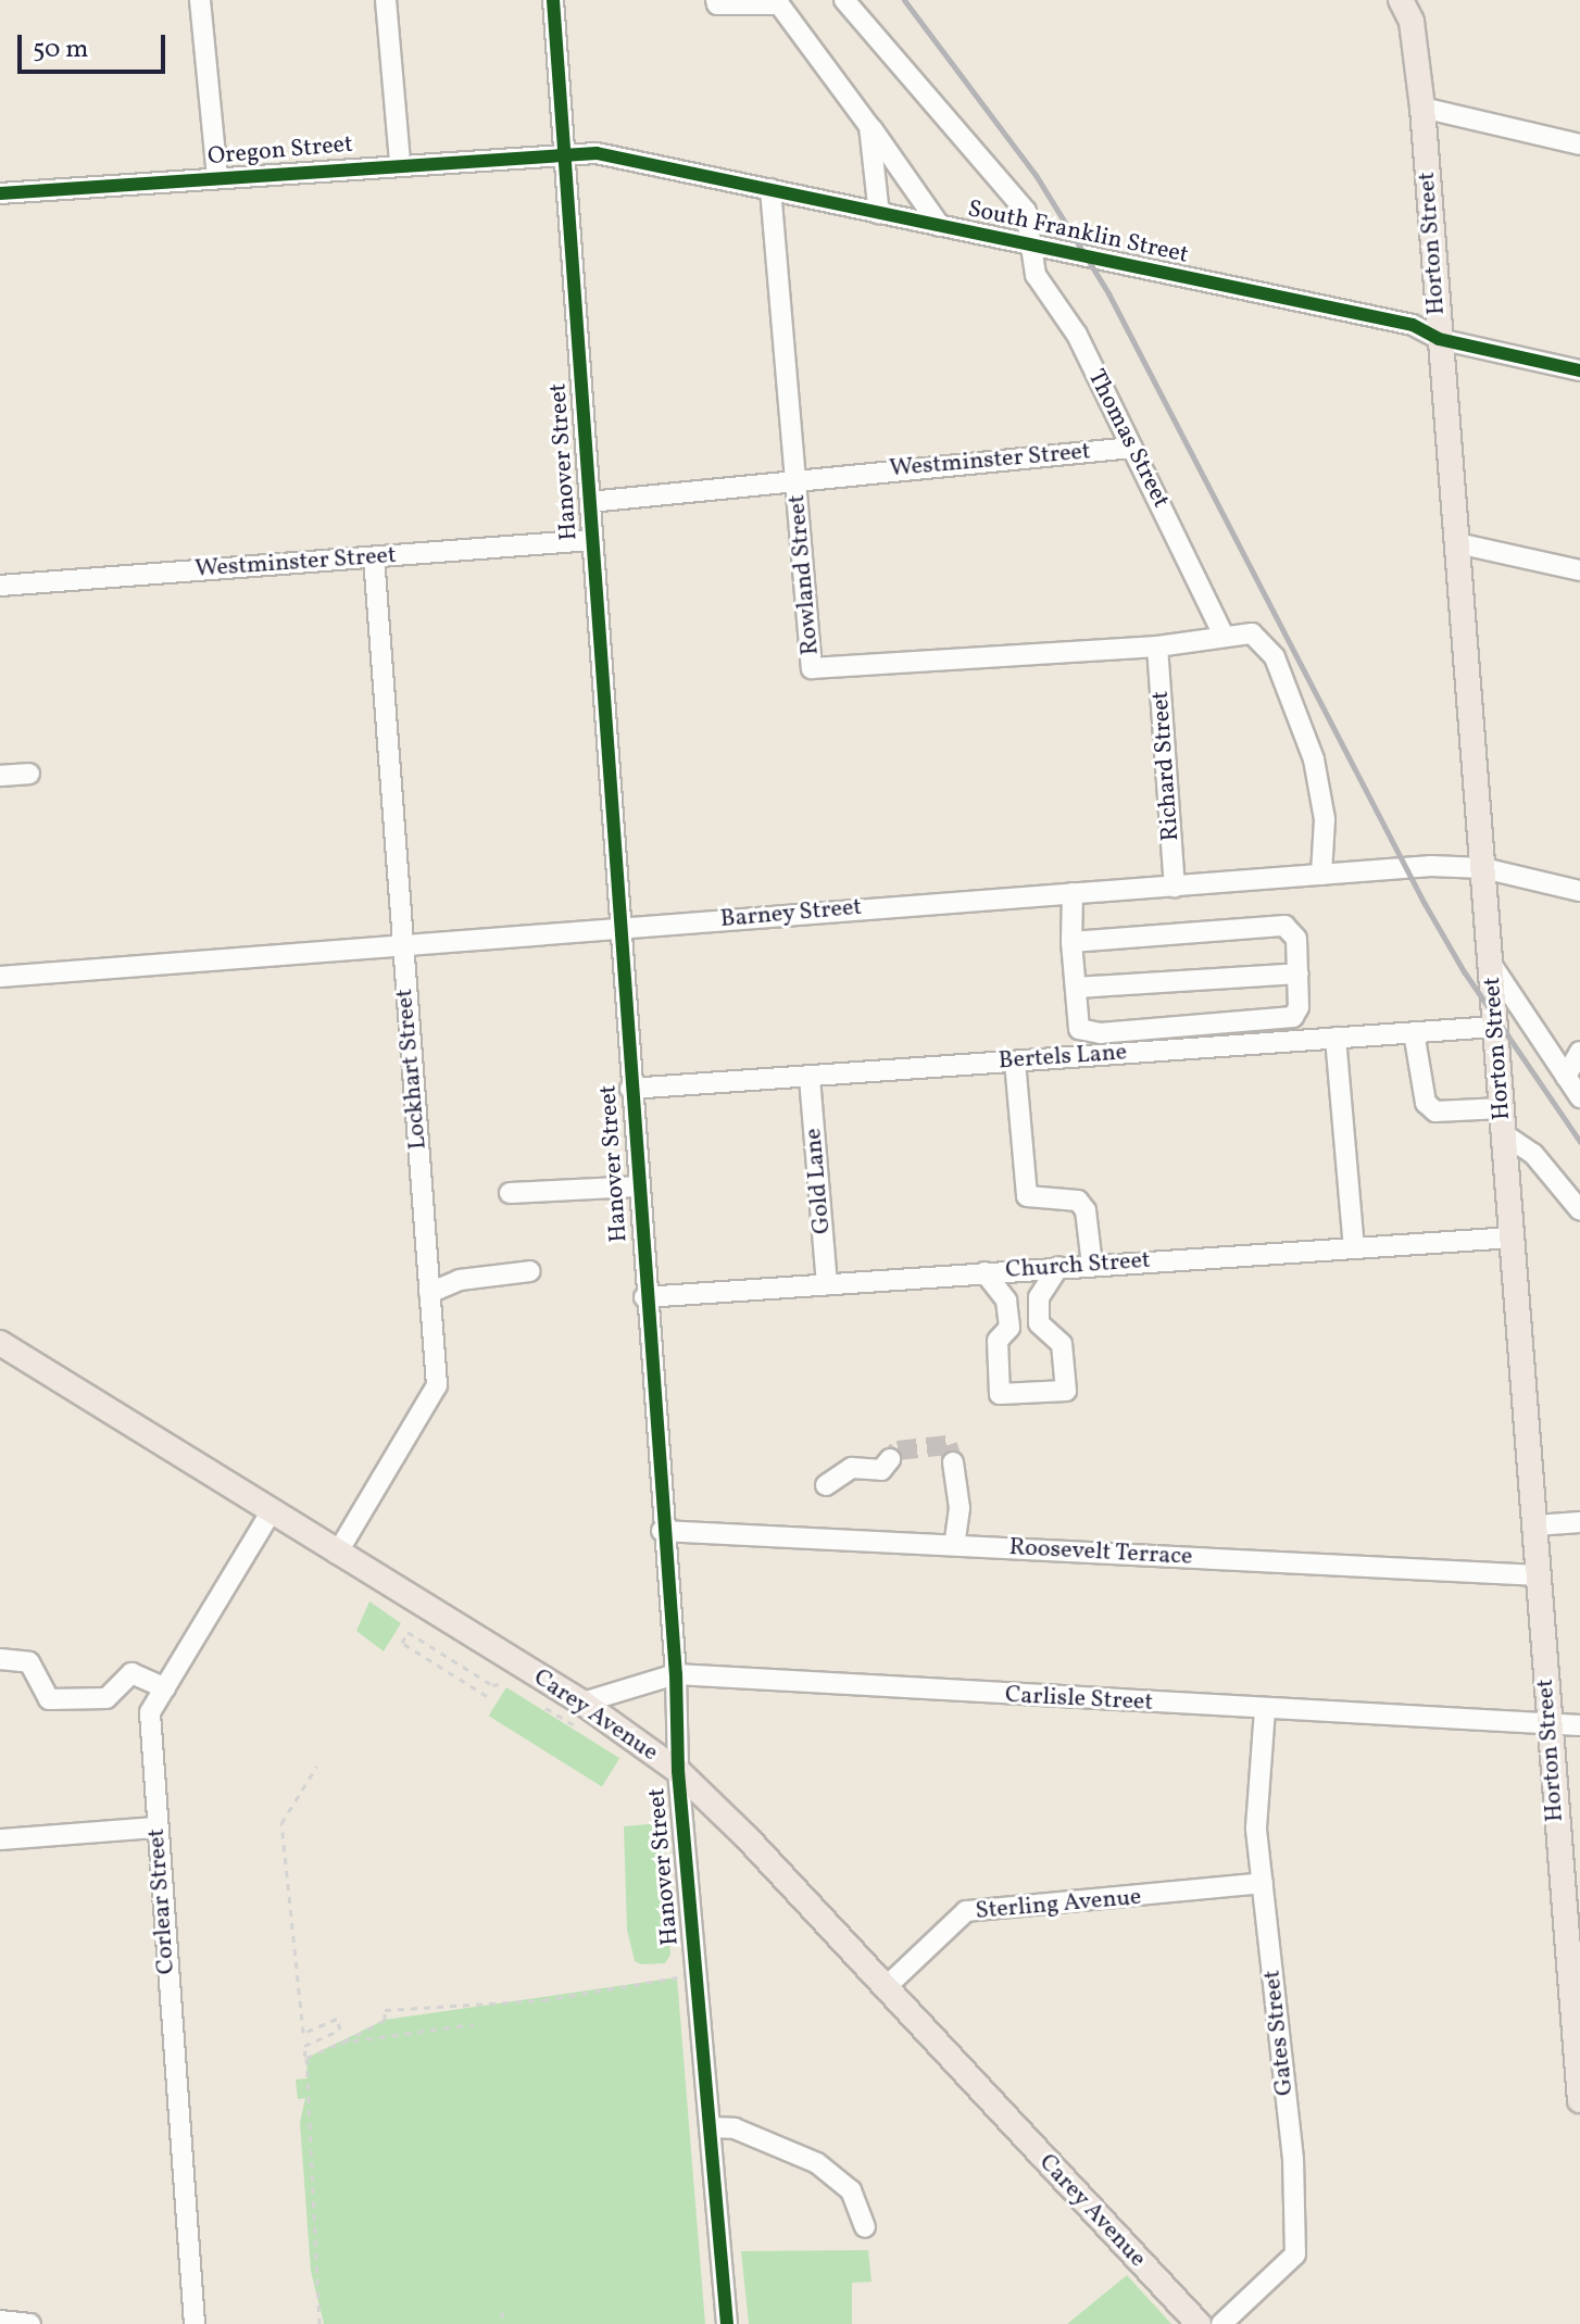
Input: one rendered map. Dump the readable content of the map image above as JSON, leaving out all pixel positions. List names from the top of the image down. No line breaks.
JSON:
{"streets":{"main road":["Horton Street","Carey Avenue"],"street":["Oregon Street","South Franklin Street","Thomas Street","Westminster Street","Hanover Street","Rowland Street","Richard Street","Barney Street","Bertels Lane","Lockhart Street","Gold Lane","Church Street","Roosevelt Terrace","Carlisle Street","Corlear Street","Sterling Avenue","Gates Street"]},"crossings":[["Oregon Street","South Franklin Street"],["Oregon Street","Hanover Street"],["South Franklin Street","Horton Street"],["South Franklin Street","Thomas Street"],["South Franklin Street","Hanover Street"],["South Franklin Street","Rowland Street"],["Horton Street","Barney Street"],["Horton Street","Bertels Lane"],["Horton Street","Church Street"],["Horton Street","Roosevelt Terrace"],["Horton Street","Carlisle Street"],["Thomas Street","Westminster Street"],["Westminster Street","Hanover Street"],["Westminster Street","Rowland Street"],["Westminster Street","Lockhart Street"],["Hanover Street","Barney Street"],["Hanover Street","Bertels Lane"],["Hanover Street","Church Street"],["Hanover Street","Roosevelt Terrace"],["Hanover Street","Carlisle Street"],["Hanover Street","Carey Avenue"],["Rowland Street","Richard Street"],["Richard Street","Barney Street"],["Barney Street","Lockhart Street"],["Bertels Lane","Gold Lane"],["Lockhart Street","Carey Avenue"],["Gold Lane","Church Street"],["Carlisle Street","Carey Avenue"],["Carlisle Street","Gates Street"],["Carey Avenue","Corlear Street"],["Carey Avenue","Sterling Avenue"],["Sterling Avenue","Gates Street"]],"scale_bar":"50 m"}
